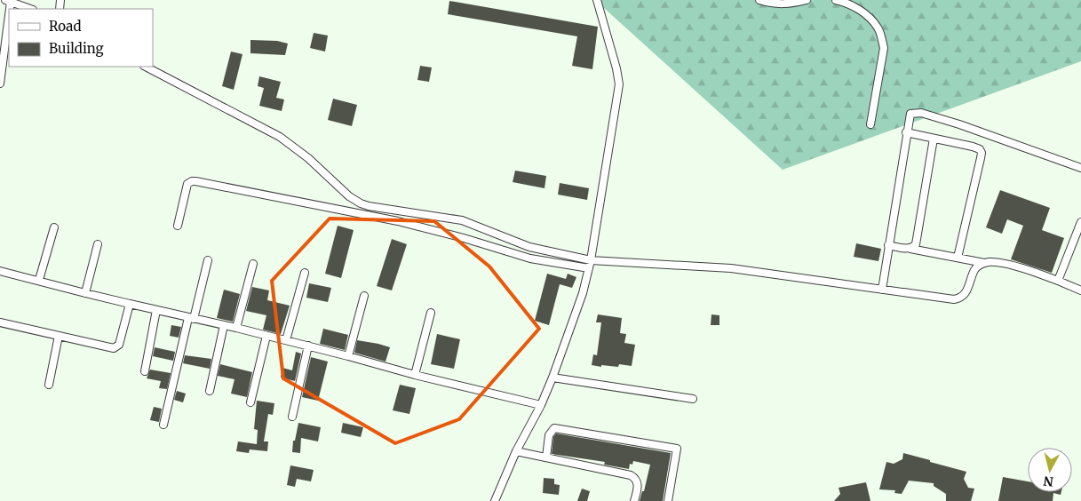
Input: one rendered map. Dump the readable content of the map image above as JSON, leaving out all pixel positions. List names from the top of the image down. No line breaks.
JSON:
{"legend":["Road","Building"],"north":"bottom"}
